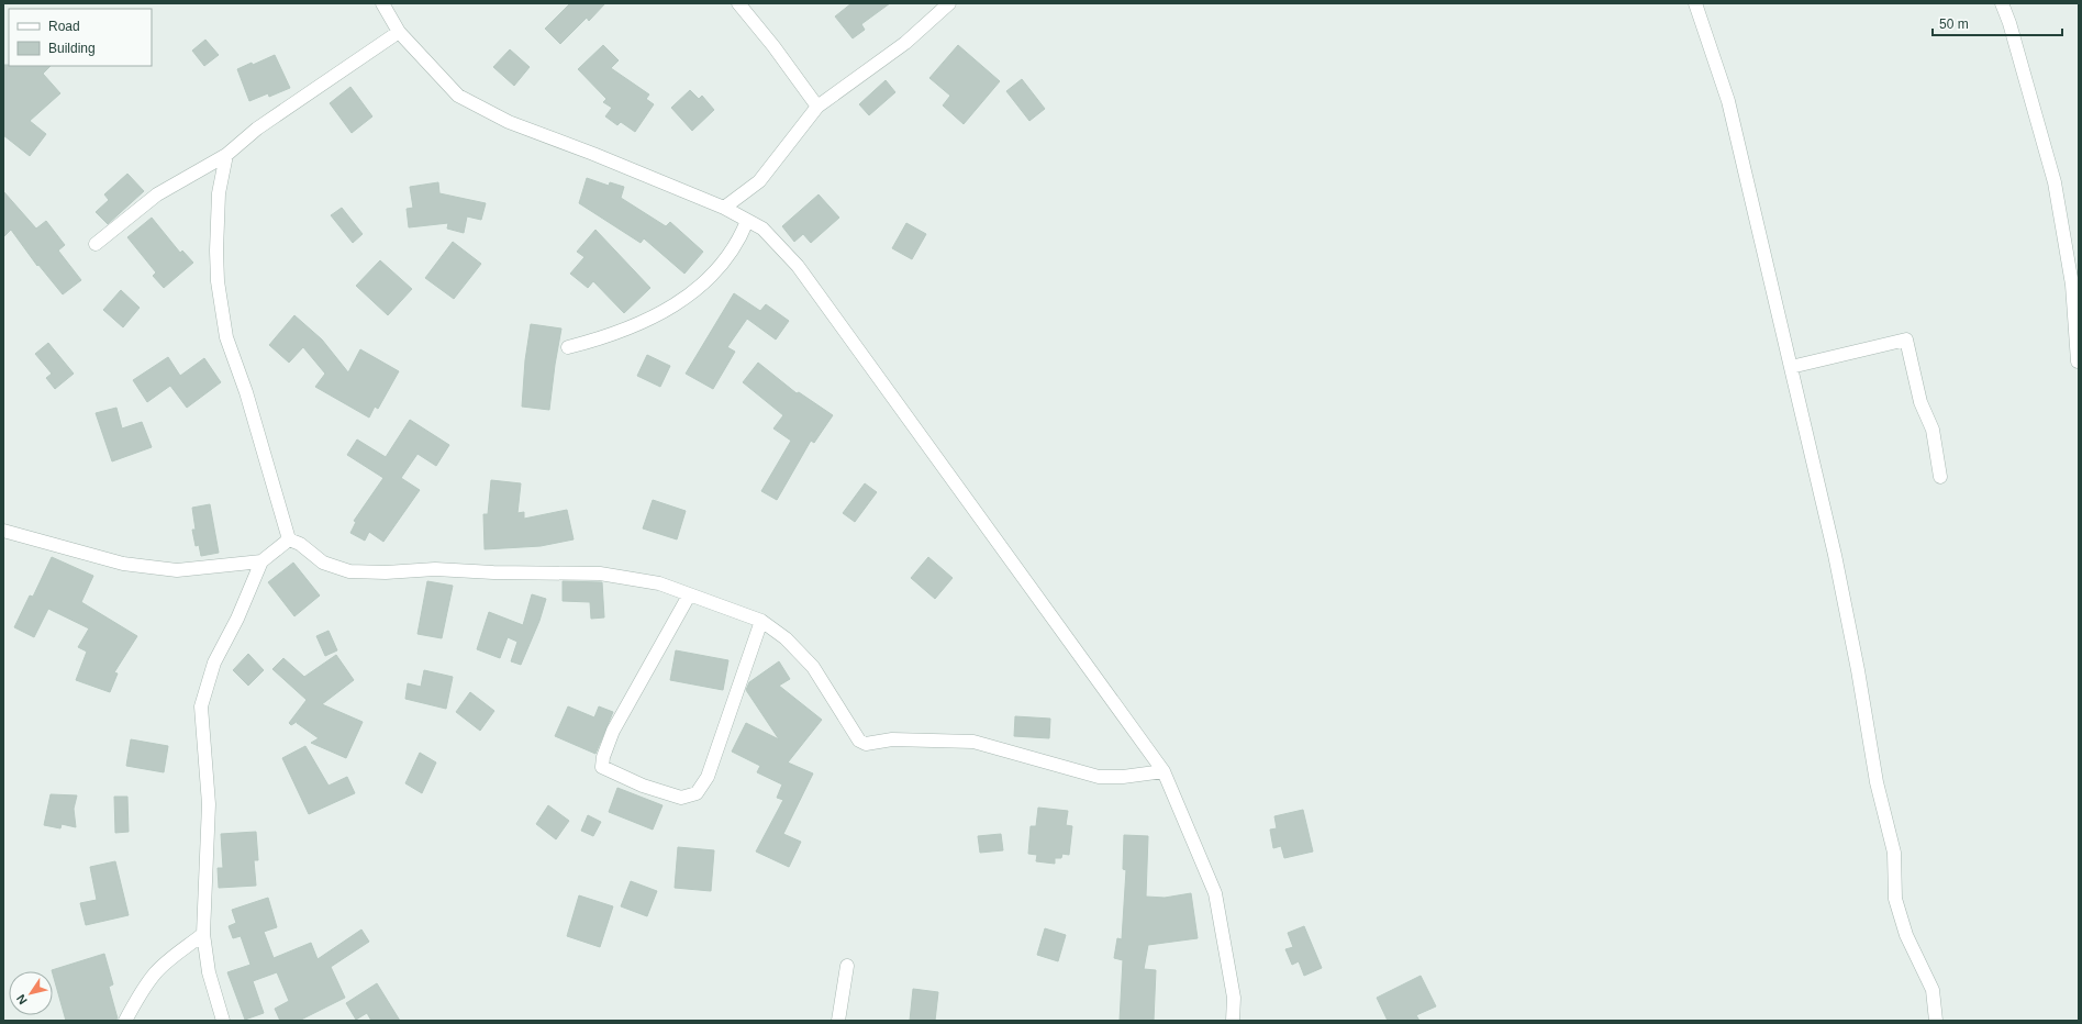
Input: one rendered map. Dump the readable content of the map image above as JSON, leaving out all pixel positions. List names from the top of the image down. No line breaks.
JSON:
{"legend":["Road","Building"],"scale_bar":"50 m","north":"bottom left"}
